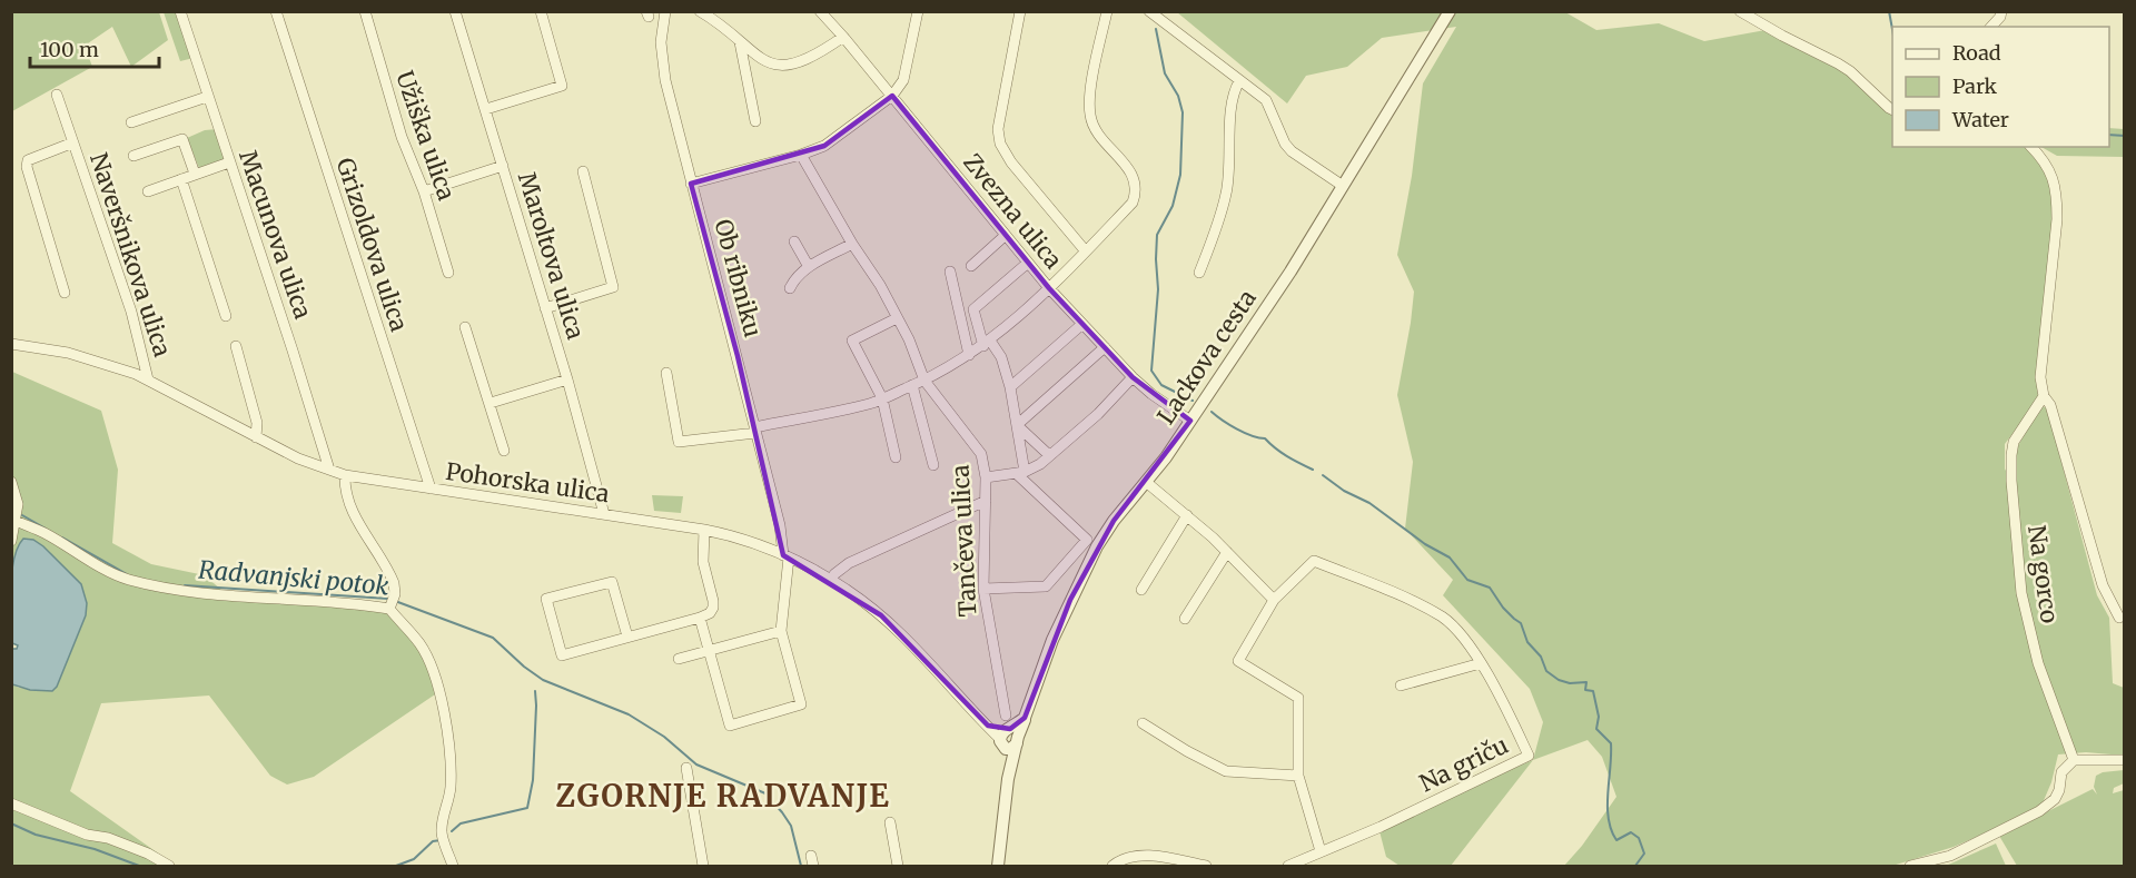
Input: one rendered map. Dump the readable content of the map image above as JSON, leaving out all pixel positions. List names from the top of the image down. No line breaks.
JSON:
{"streets":{"street":["Užiška ulica","Zvezna ulica","Macunova ulica","Grizoldova ulica","Naveršnikova ulica","Maroltova ulica","Ob ribniku","Lackova cesta","Pohorska ulica","Tančeva ulica","Na gorco","Na griču"]},"crossings":[["Zvezna ulica","Lackova cesta"],["Macunova ulica","Pohorska ulica"],["Grizoldova ulica","Pohorska ulica"],["Naveršnikova ulica","Pohorska ulica"],["Maroltova ulica","Pohorska ulica"],["Ob ribniku","Pohorska ulica"],["Lackova cesta","Pohorska ulica"]],"districts":["ZGORNJE RADVANJE"],"water":["Radvanjski potok"],"legend":["Road","Park","Water"],"scale_bar":"100 m"}
